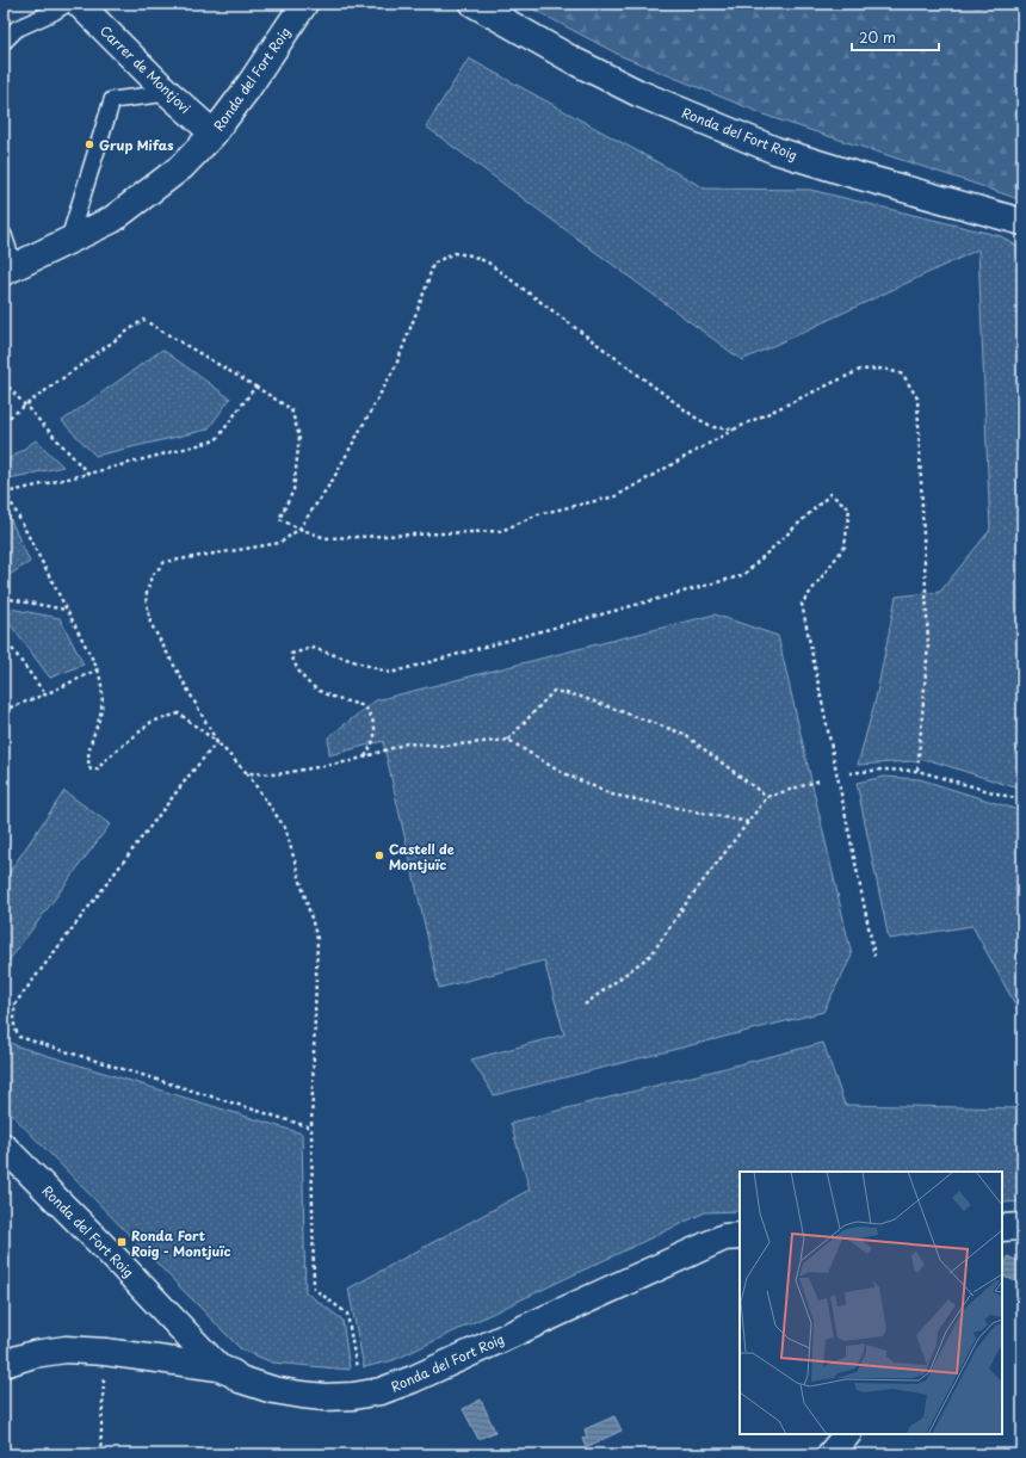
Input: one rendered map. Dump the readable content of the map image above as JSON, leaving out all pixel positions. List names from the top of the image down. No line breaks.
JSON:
{"streets":{"street":["Carrer de Montjovi","Ronda del Fort Roig"]},"crossings":[["Carrer de Montjovi","Ronda del Fort Roig"]],"places":{"other":["Grup Mifas","Castell de Montjuïc"],"transit":["Ronda Fort Roig - Montjuïc"]},"scale_bar":"20 m"}
